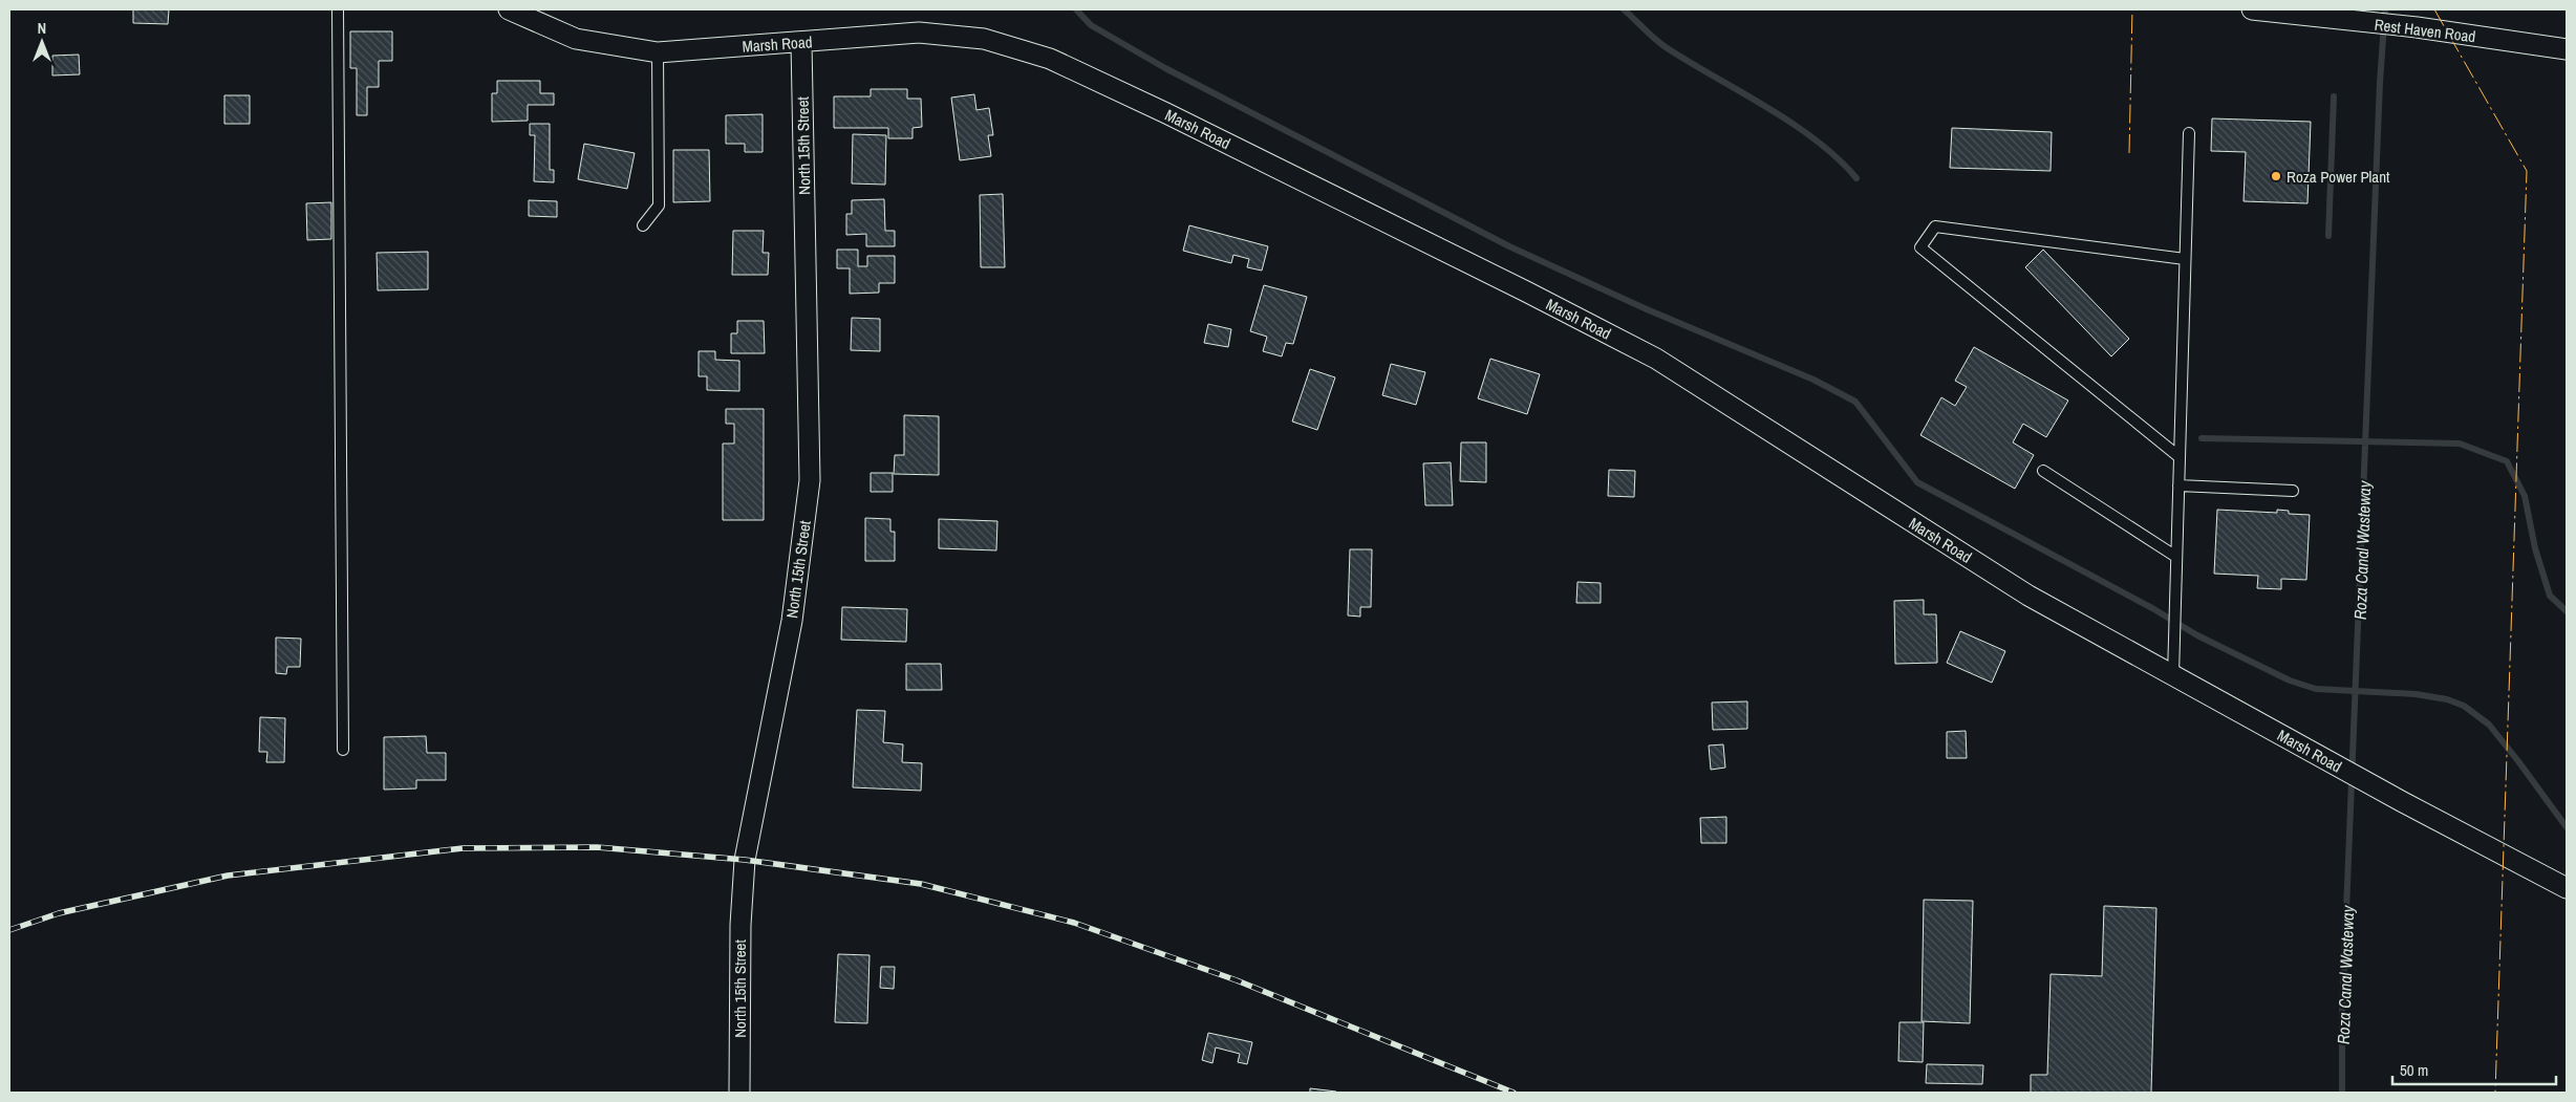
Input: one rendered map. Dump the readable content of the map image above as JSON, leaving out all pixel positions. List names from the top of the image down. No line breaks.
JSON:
{"streets":{"street":["Rest Haven Road","Marsh Road","North 15th Street"]},"crossings":[["Marsh Road","North 15th Street"]],"water":["Roza Canal Wasteway"],"places":["Roza Power Plant"],"scale_bar":"50 m","north":"top"}
